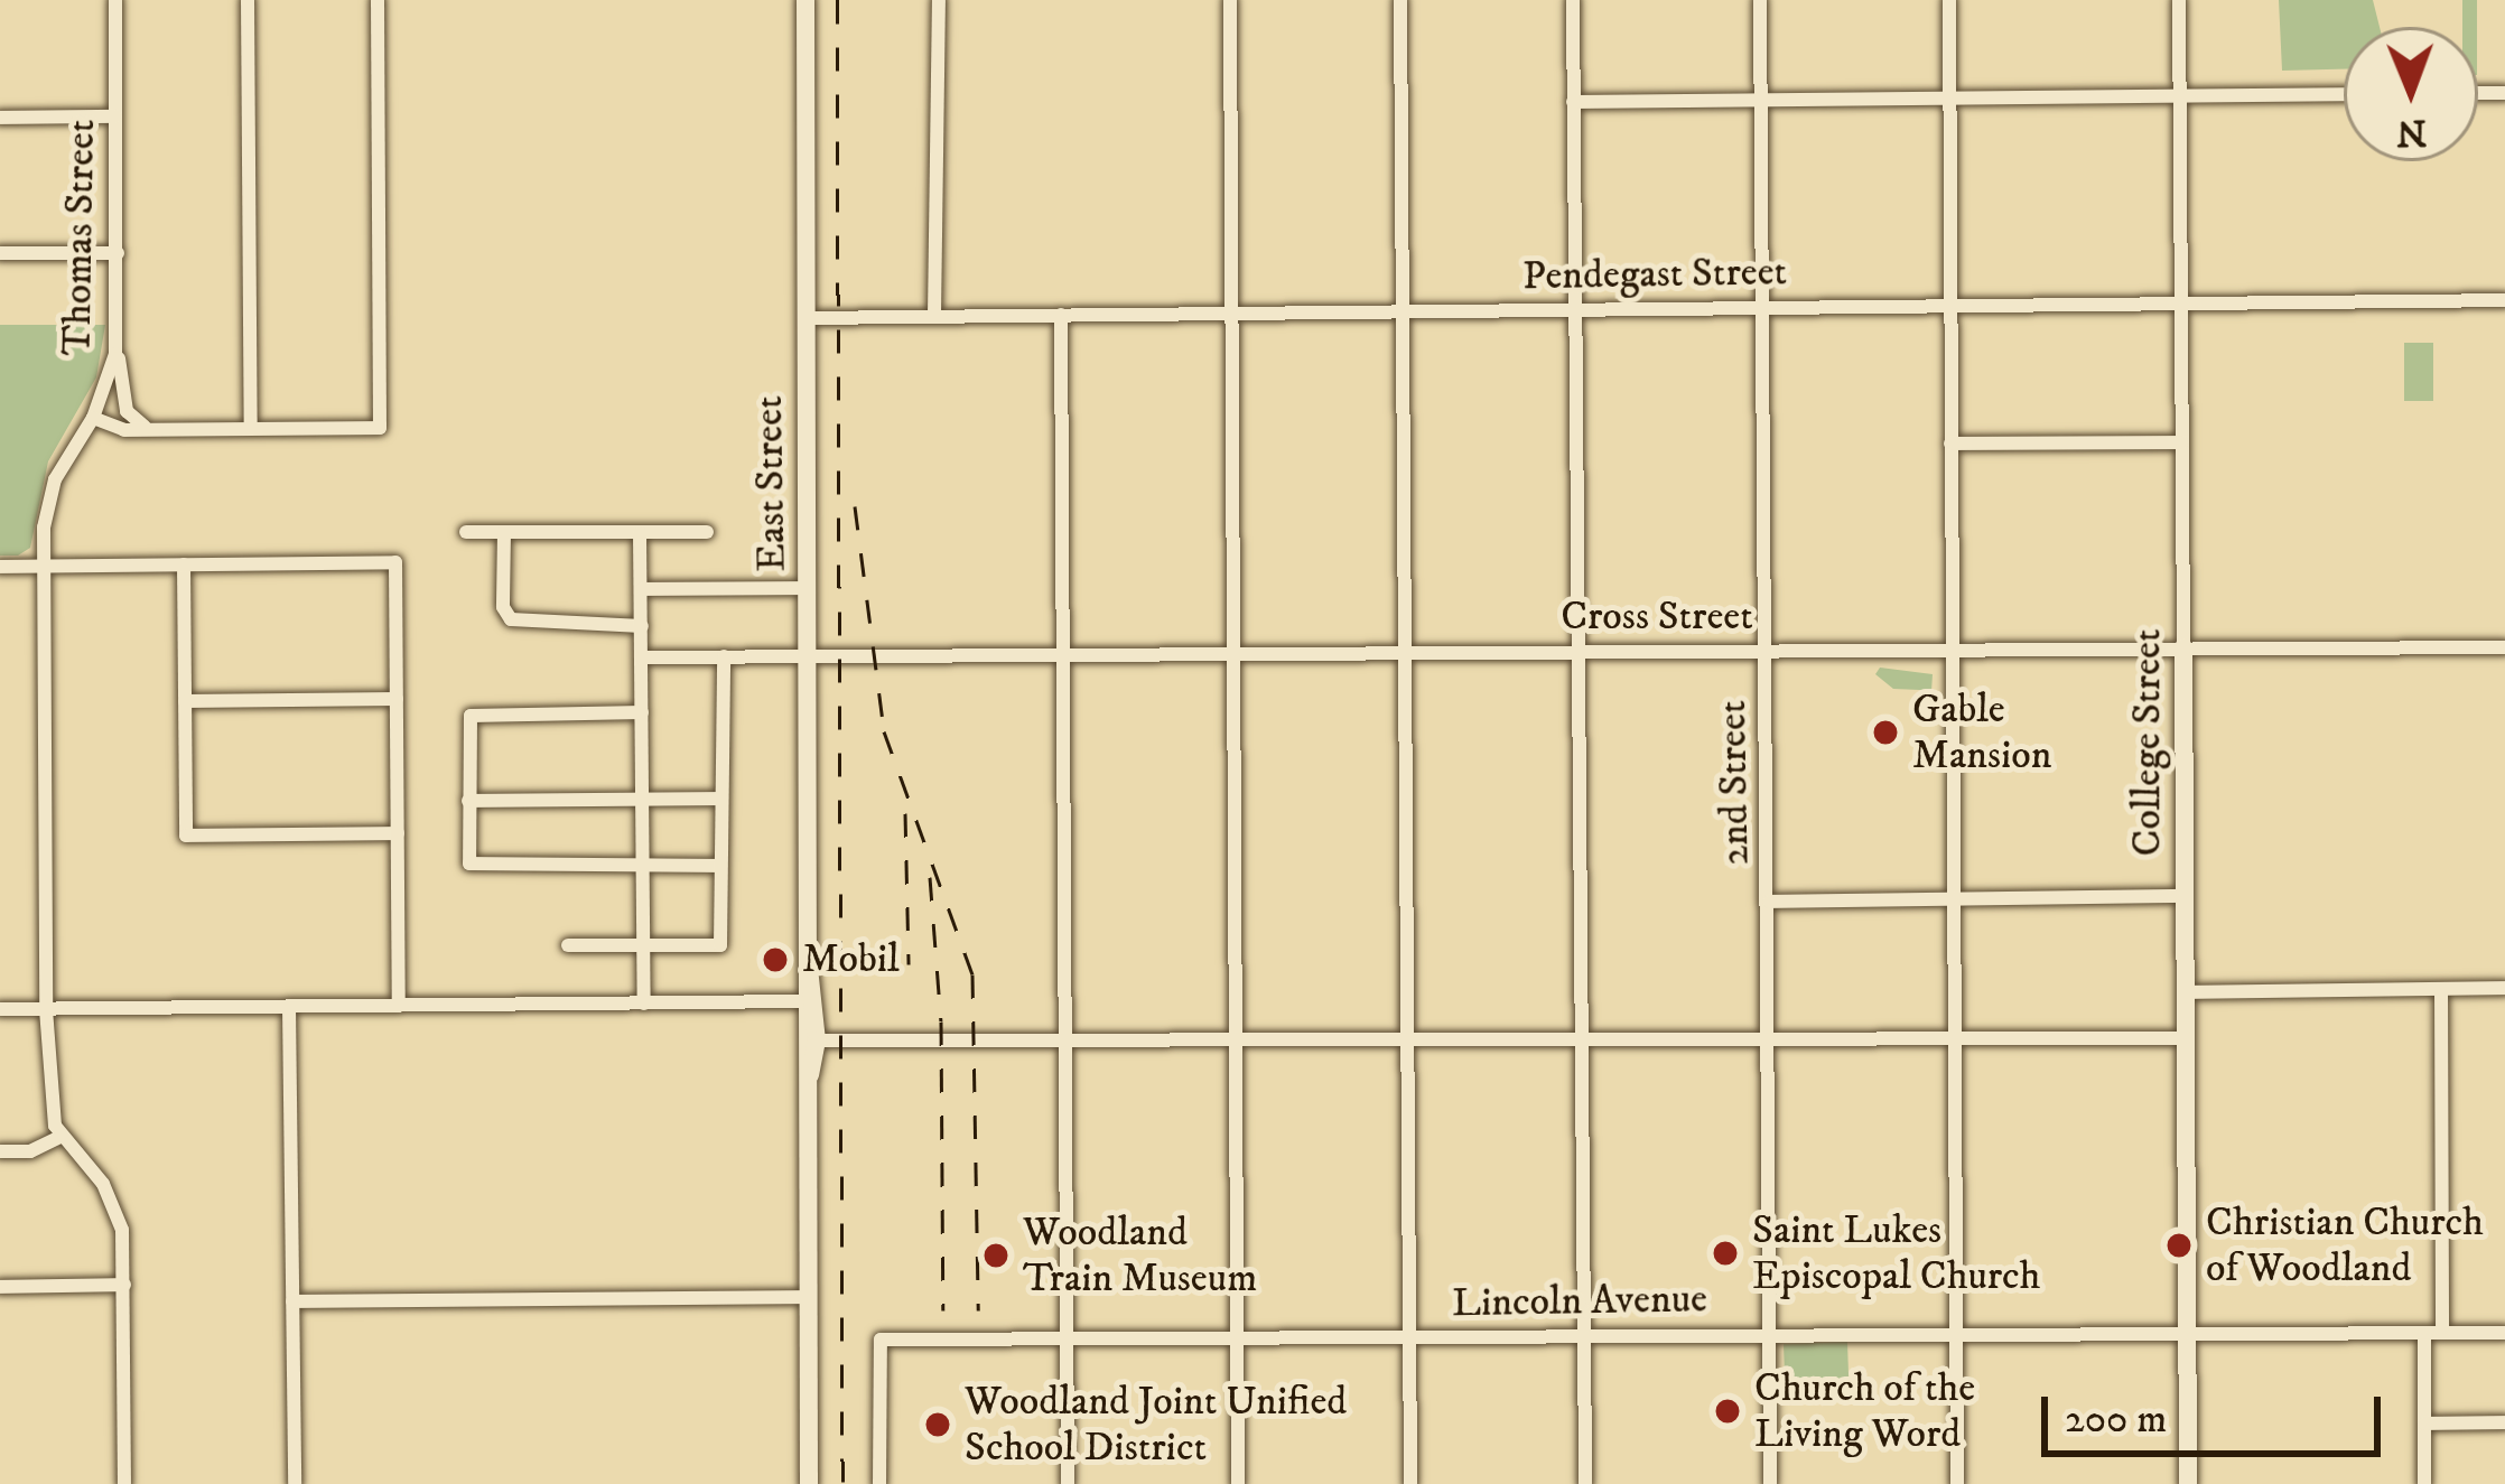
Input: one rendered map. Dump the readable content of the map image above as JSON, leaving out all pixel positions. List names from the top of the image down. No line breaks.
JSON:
{"streets":{"main road":["East Street","College Street"],"street":["Thomas Street","Pendegast Street","Cross Street","2nd Street","Lincoln Avenue"]},"crossings":[["Pendegast Street","East Street"],["Pendegast Street","College Street"],["Pendegast Street","2nd Street"],["East Street","Cross Street"],["Cross Street","College Street"],["Cross Street","2nd Street"],["College Street","Lincoln Avenue"],["2nd Street","Lincoln Avenue"]],"places":["Gable Mansion","Mobil","Christian Church of Woodland","Saint Lukes Episcopal Church","Woodland Train Museum","Church of the Living Word","Woodland Joint Unified School District"],"scale_bar":"200 m","north":"bottom"}
